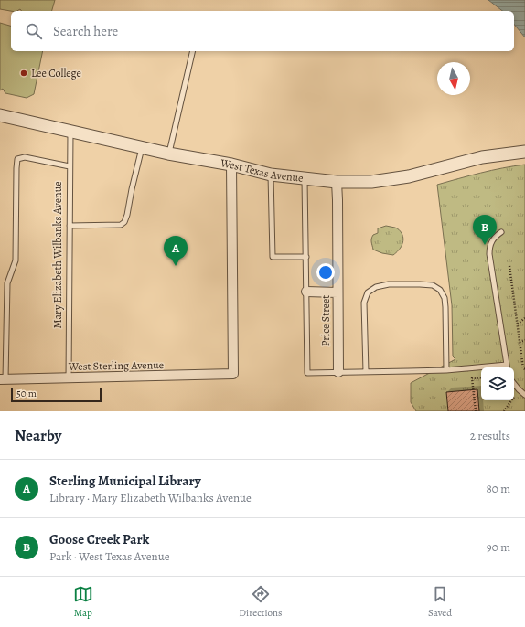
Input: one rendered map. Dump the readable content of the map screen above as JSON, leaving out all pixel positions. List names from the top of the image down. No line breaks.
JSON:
{"streets":{"street":["West Texas Avenue","Price Street","West Sterling Avenue"],"lane":["Mary Elizabeth Wilbanks Avenue"]},"crossings":[["West Texas Avenue","Mary Elizabeth Wilbanks Avenue"],["West Texas Avenue","Price Street"],["West Texas Avenue","West Sterling Avenue"],["Mary Elizabeth Wilbanks Avenue","West Sterling Avenue"]],"places":["Lee College"],"scale_bar":"50 m","north":"bottom","page":{"search":"Search here","pins":["B","A"],"scale":"50 m","heading":["Nearby","2 results"],"list":[{"mark":"A","name":"Sterling Municipal Library","note":"Library · Mary Elizabeth Wilbanks Avenue","value":"80 m"},{"mark":"B","name":"Goose Creek Park","note":"Park · West Texas Avenue","value":"90 m"}],"nav":["Map","Directions","Saved"]}}
